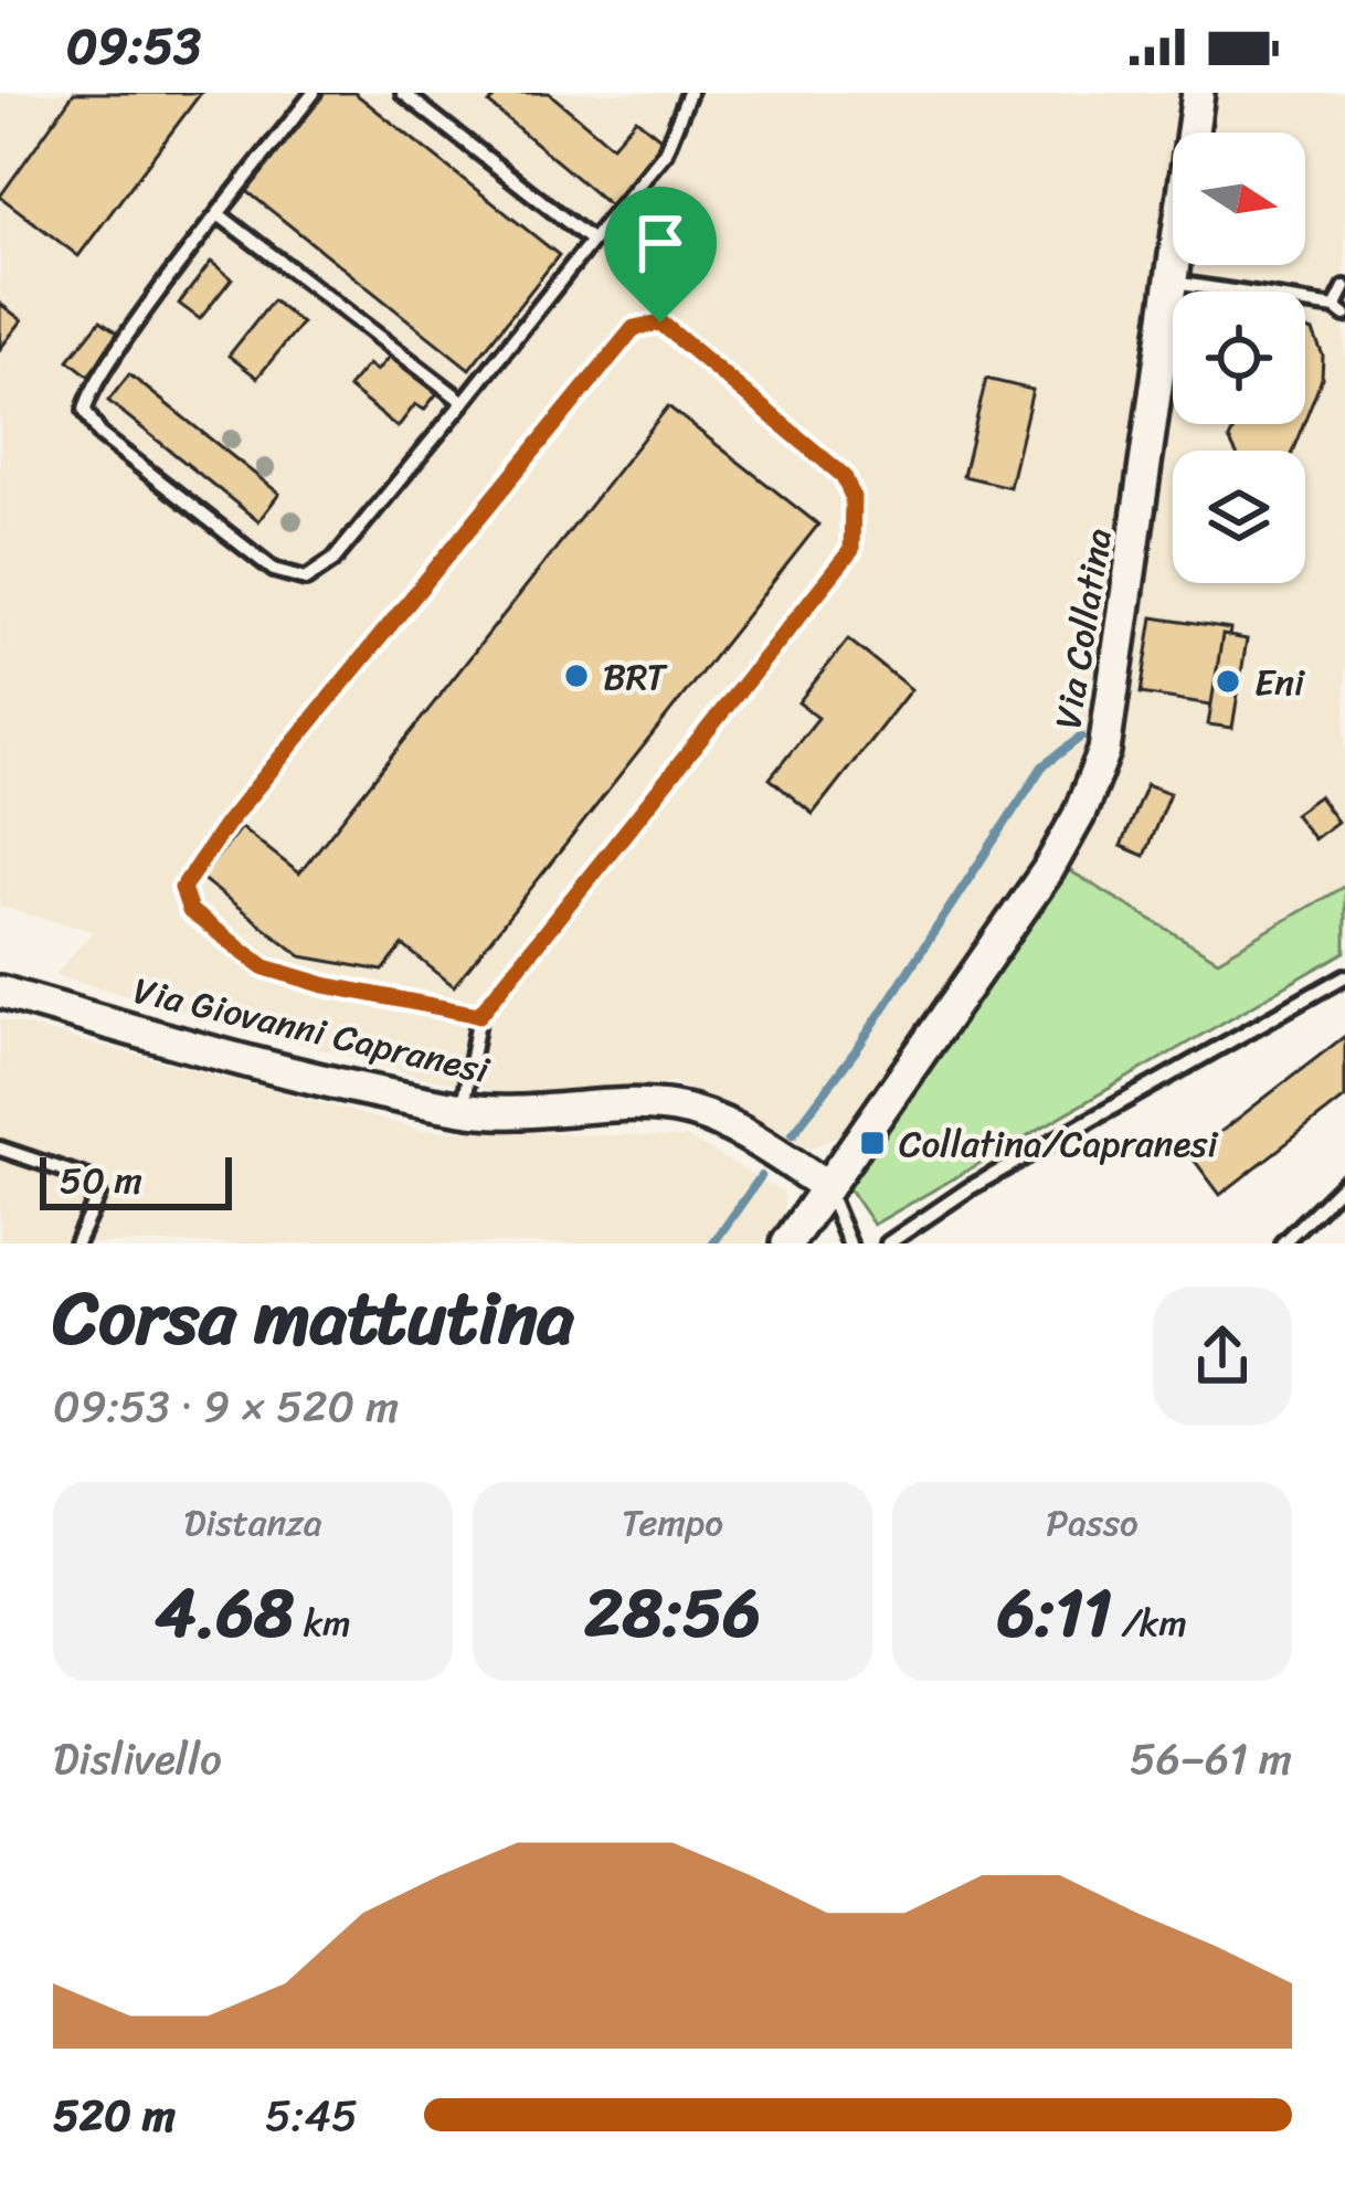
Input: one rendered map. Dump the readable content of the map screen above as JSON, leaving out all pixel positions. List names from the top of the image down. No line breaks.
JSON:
{"streets":{"street":["Via Collatina","Via Giovanni Capranesi"]},"crossings":[["Via Collatina","Via Giovanni Capranesi"]],"places":{"other":["BRT","Eni"],"transit":["Collatina/Capranesi"]},"scale_bar":"50 m","north":"right","page":{"status":"09:53","scale":"50 m","heading":["Corsa mattutina","09:53 · 9 × 520 m"],"stats":[["Distanza","4.68 km"],["Tempo","28:56"],["Passo","6:11 /km"]],"chart":["Dislivello","56–61 m"],"list":[{"name":"520 m","note":"5:45"}]}}
